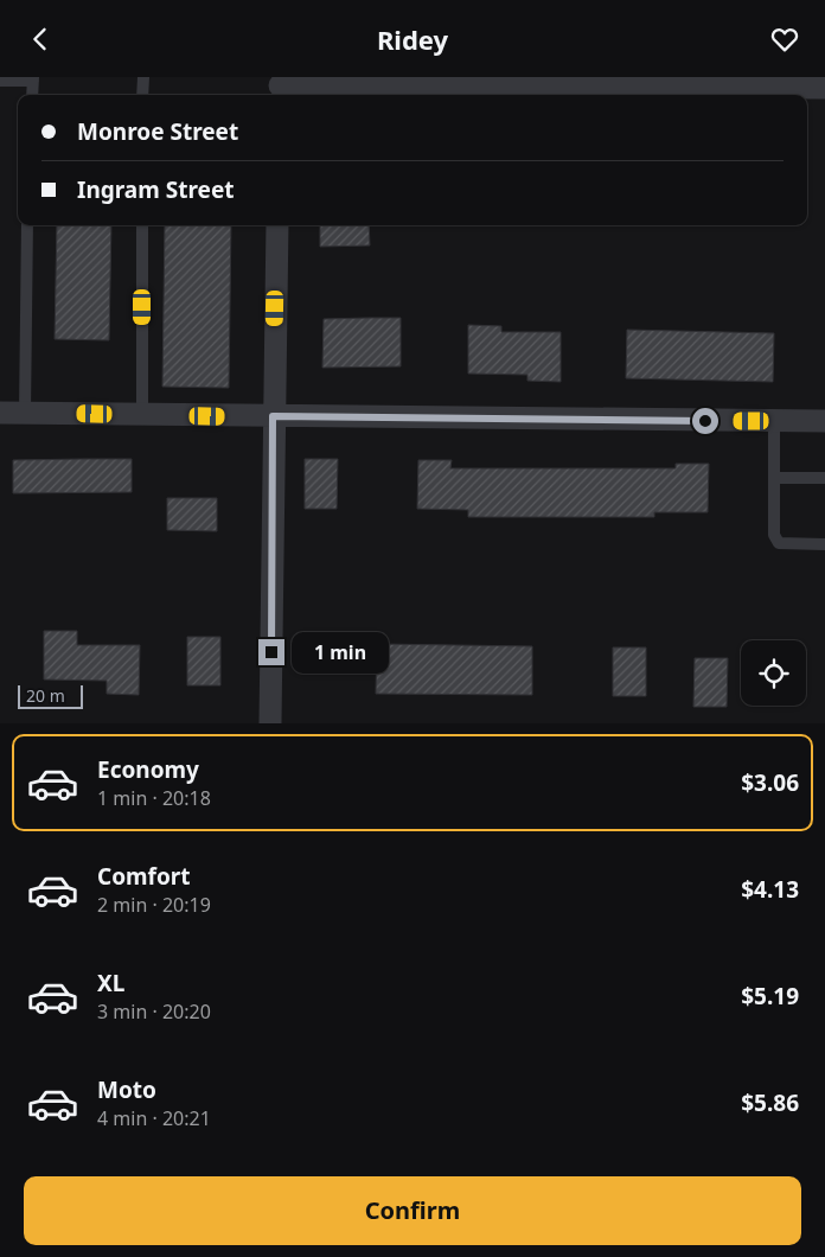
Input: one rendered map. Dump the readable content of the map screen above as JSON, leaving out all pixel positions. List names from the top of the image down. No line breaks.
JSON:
{"scale_bar":"20 m","page":{"header":"Ridey","banner":["Monroe Street","Ingram Street"],"bubble":"1 min","scale":"20 m","list":[{"name":"Economy","note":"1 min · 20:18","value":"$3.06"},{"name":"Comfort","note":"2 min · 20:19","value":"$4.13"},{"name":"XL","note":"3 min · 20:20","value":"$5.19"},{"name":"Moto","note":"4 min · 20:21","value":"$5.86"}],"buttons":"Confirm"}}
